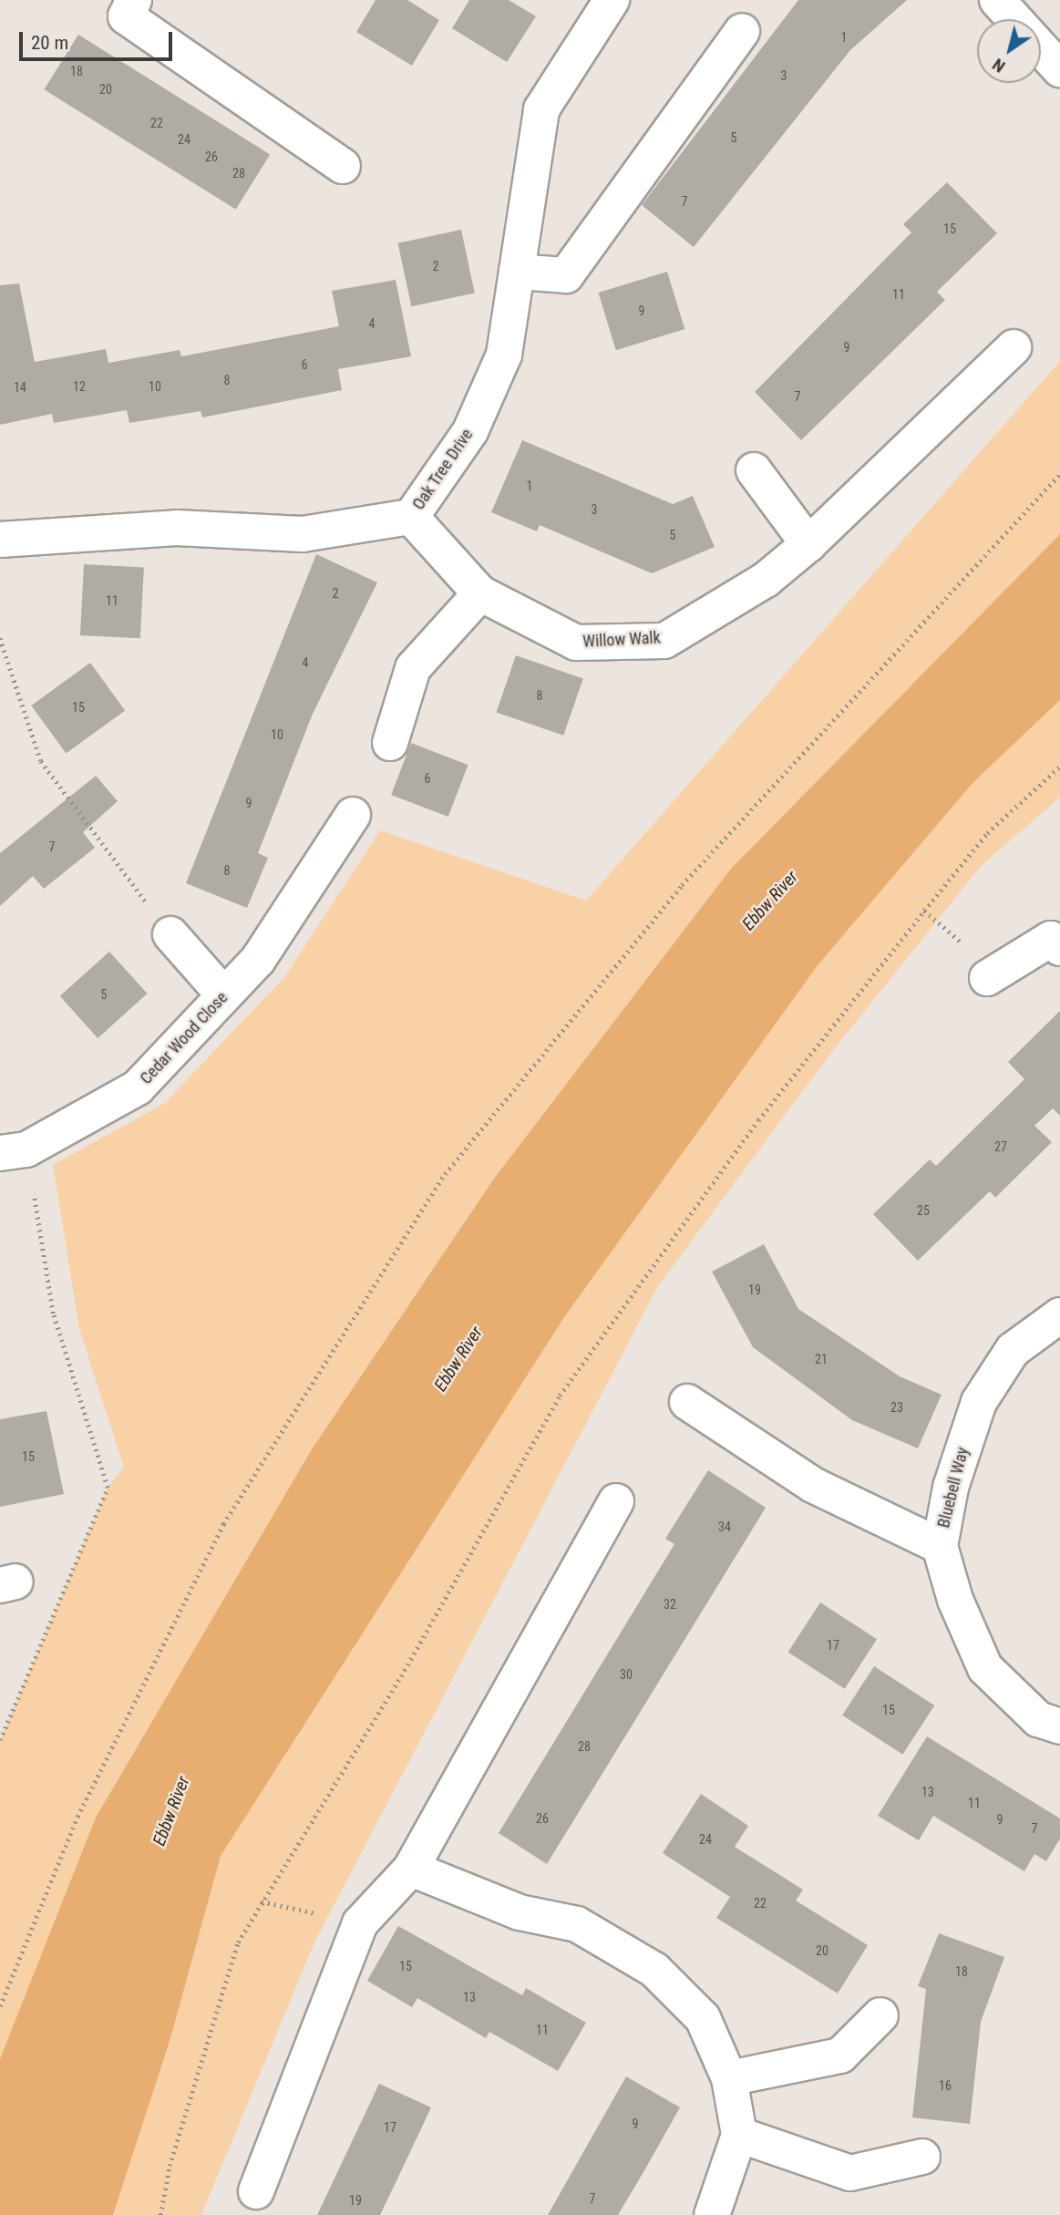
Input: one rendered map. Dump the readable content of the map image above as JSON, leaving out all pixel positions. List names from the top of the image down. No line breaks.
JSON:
{"streets":{"street":["Oak Tree Drive","Willow Walk","Cedar Wood Close","Bluebell Way"]},"crossings":[["Oak Tree Drive","Willow Walk"]],"water":["Ebbw River"],"house_numbers":["1","18","3","20","22","5","24","26","28","7","15","2","11","9","4","9","6","8","12","10","14","7","1","3","5","2","11","4","8","15","10","6","9","7","8","5","27","25","19","21","23","15","34","32","17","30","15","28","13","11","26","9","7","24","22","20","15","18","13","11","16","9","17","7","19"],"scale_bar":"20 m","north":"bottom left"}
